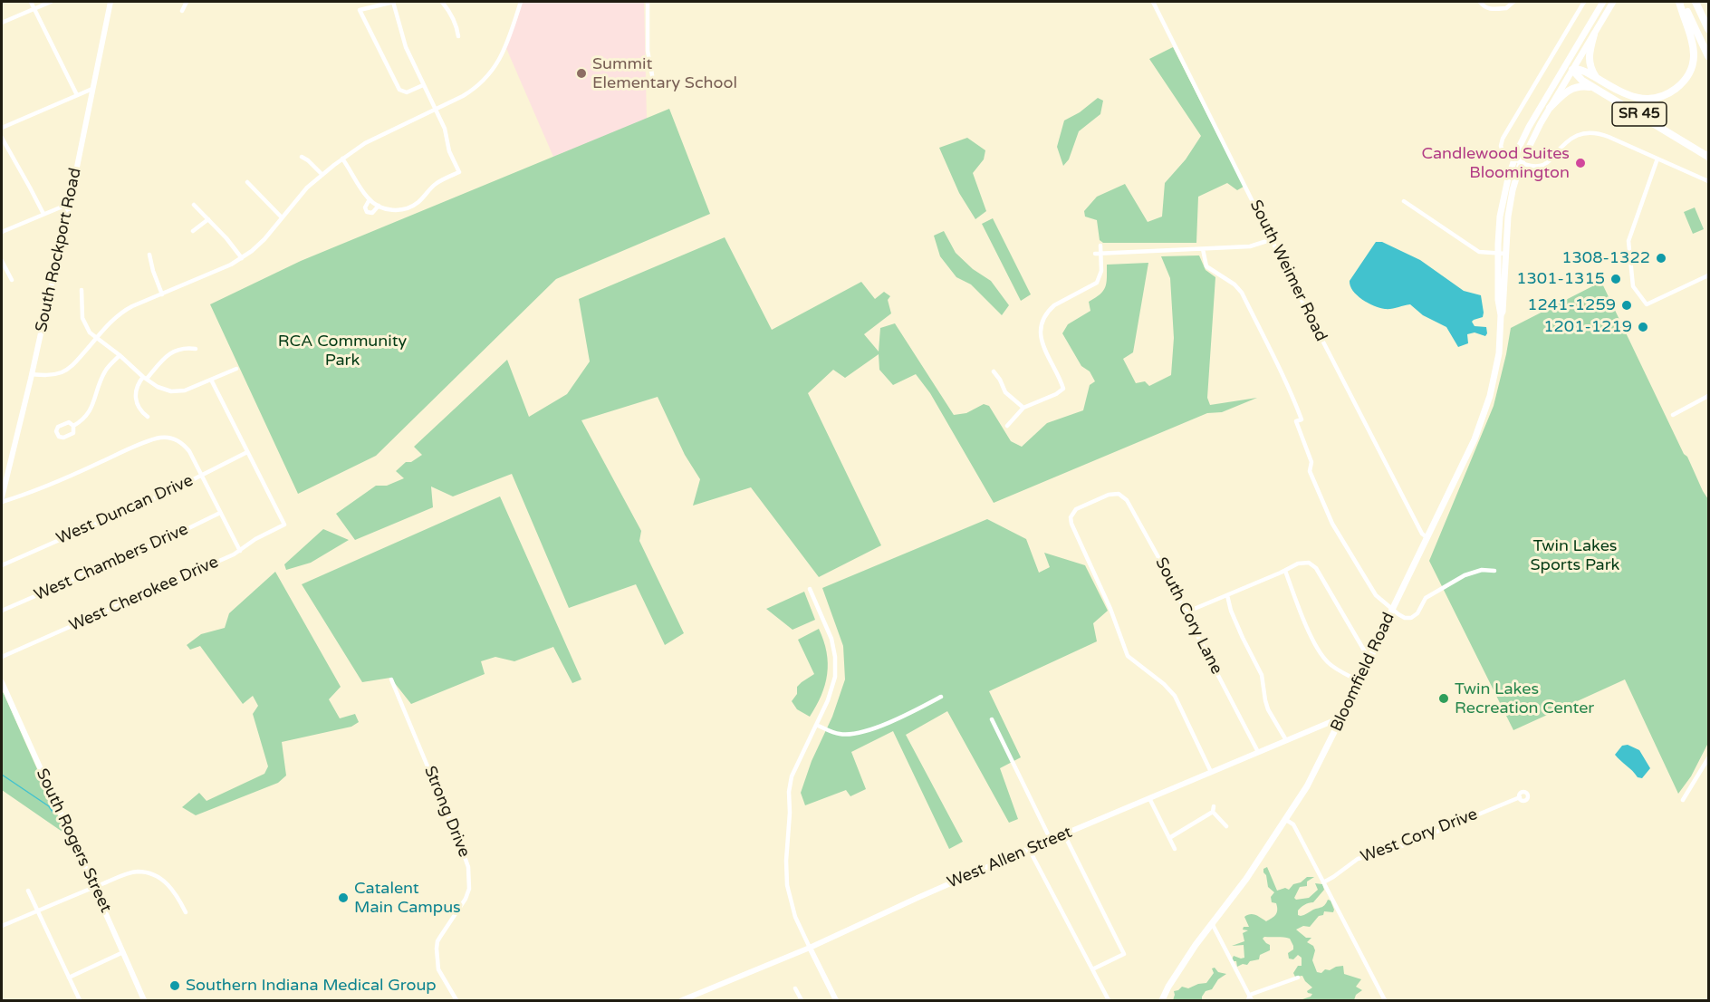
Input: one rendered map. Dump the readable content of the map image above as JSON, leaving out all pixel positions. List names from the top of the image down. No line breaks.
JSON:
{"streets":{"highway":["SR 45"],"main road":["Bloomfield Road"],"street":["South Rockport Road","South Weimer Road","West Duncan Drive","West Chambers Drive","West Cherokee Drive","South Cory Lane","Strong Drive","West Cory Drive","South Rogers Street","West Allen Street"]},"crossings":[["SR 45","Bloomfield Road"],["South Weimer Road","Bloomfield Road"],["West Duncan Drive","West Cherokee Drive"],["South Cory Lane","West Allen Street"],["Bloomfield Road","West Allen Street"]],"parks":["RCA Community Park","Twin Lakes Sports Park"],"places":["Summit Elementary School","Candlewood Suites Bloomington","1308-1322","1301-1315","1241-1259","1201-1219","Twin Lakes Recreation Center","Catalent Main Campus","Southern Indiana Medical Group"]}
